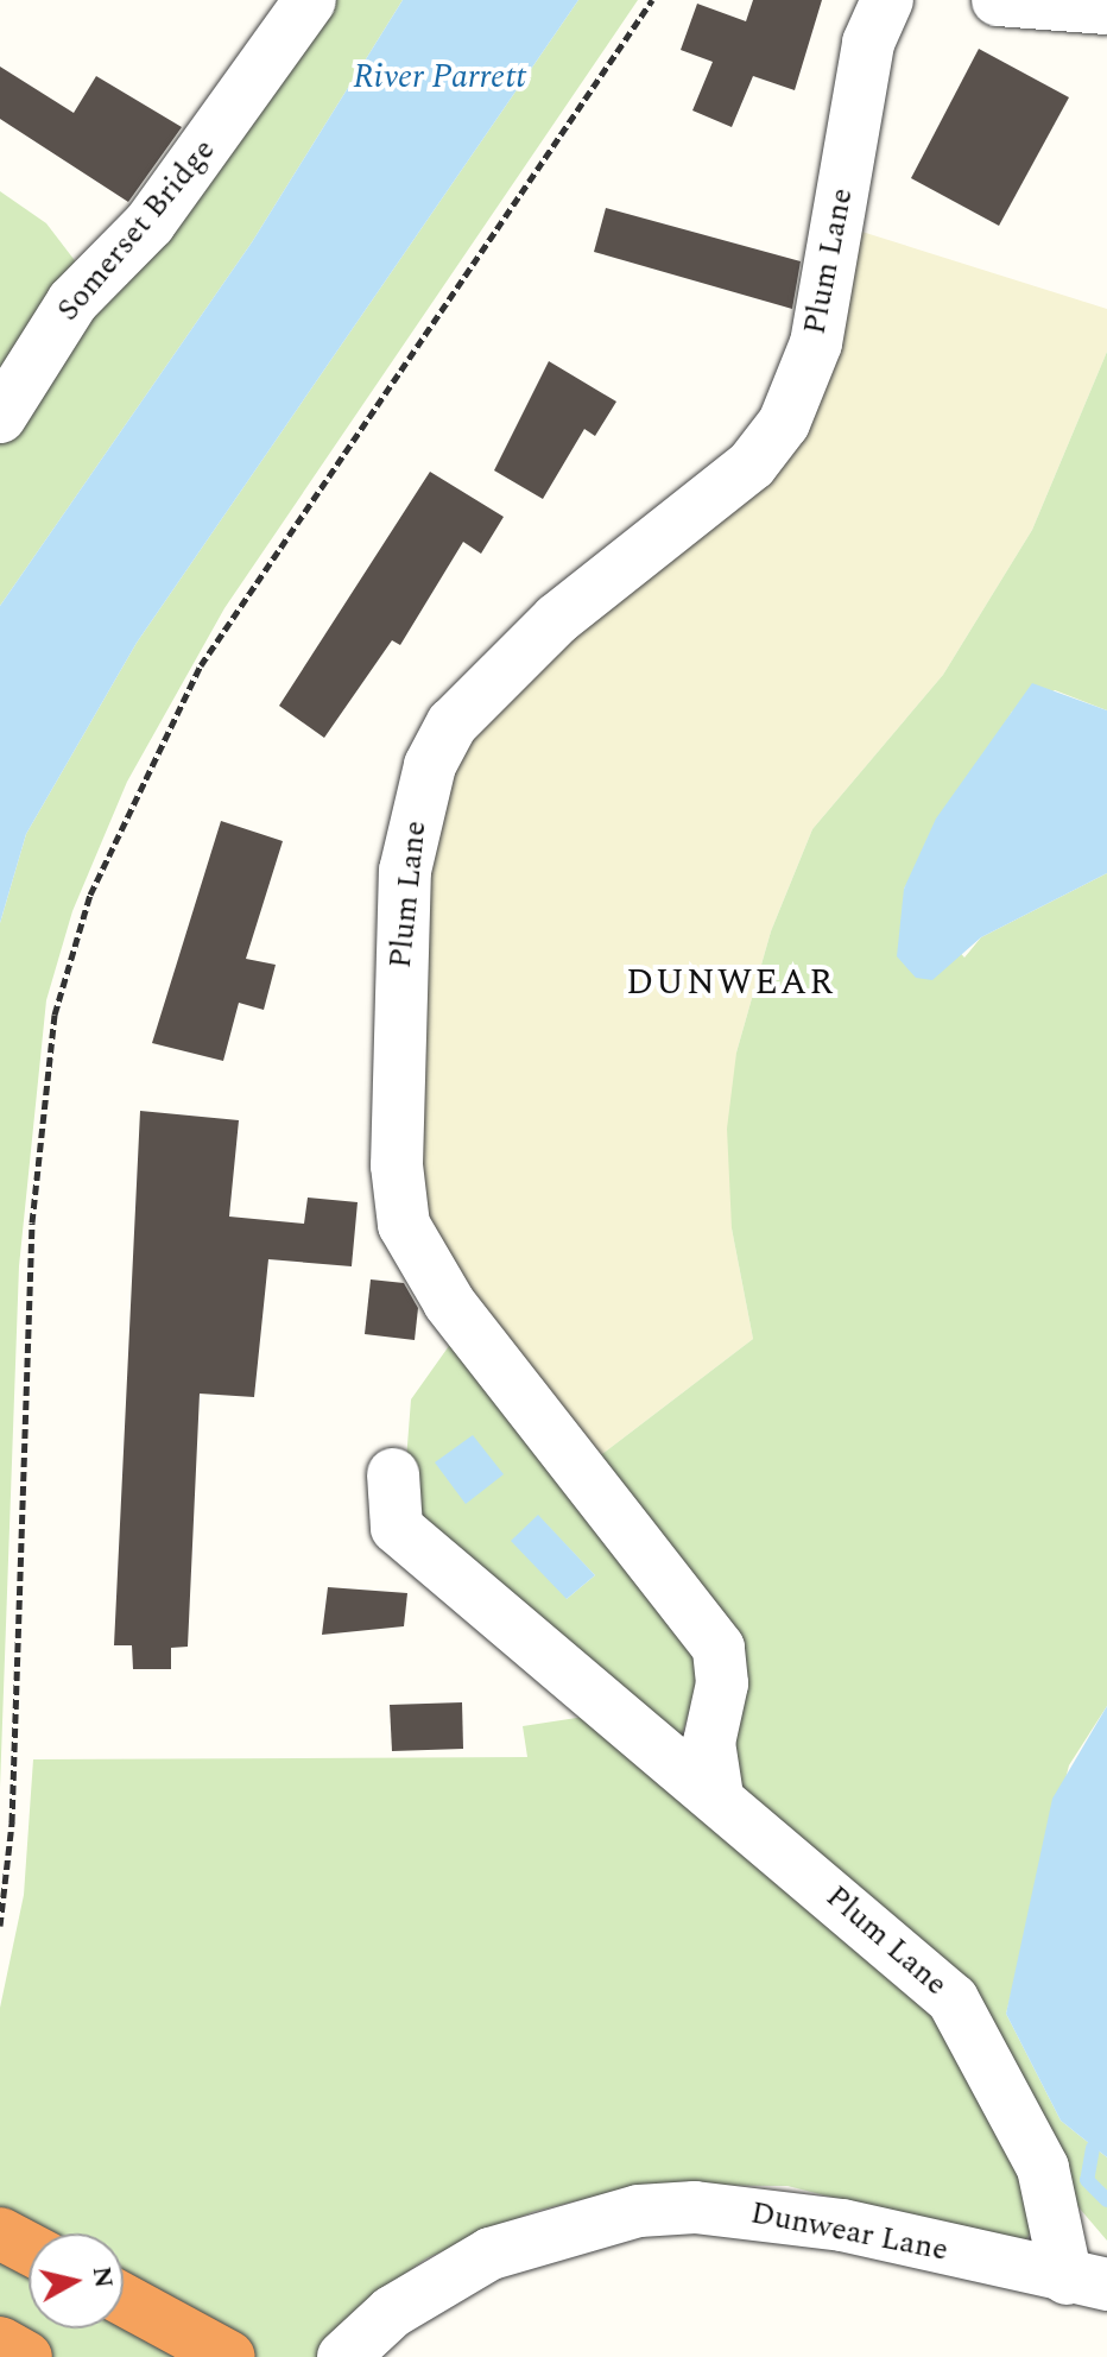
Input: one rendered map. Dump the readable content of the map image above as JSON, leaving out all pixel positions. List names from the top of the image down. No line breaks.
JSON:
{"streets":{"street":["Somerset Bridge","Plum Lane","Dunwear Lane"]},"crossings":[["Plum Lane","Dunwear Lane"]],"districts":["DUNWEAR"],"water":["River Parrett"],"north":"right"}
